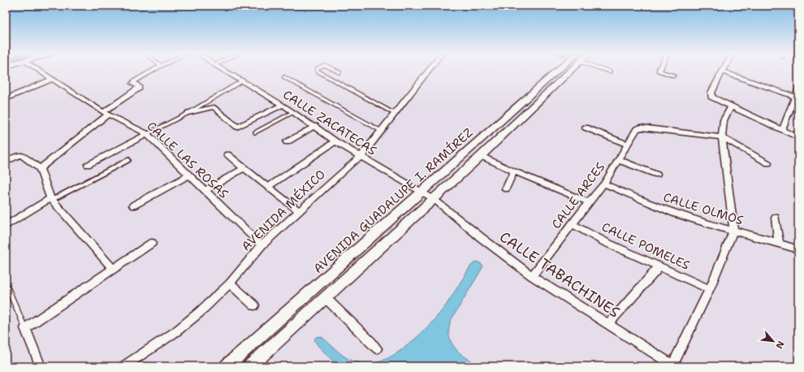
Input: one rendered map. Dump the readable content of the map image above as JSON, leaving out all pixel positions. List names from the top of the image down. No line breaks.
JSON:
{"streets":{"main road":["AVENIDA GUADALUPE I. RAMÍREZ"],"street":["CALLE ZACATECAS","CALLE LAS ROSAS","CALLE ARCES","CALLE OLMOS","AVENIDA MÉXICO","CALLE POMELES","CALLE TABACHINES"]},"crossings":[["CALLE ZACATECAS","AVENIDA GUADALUPE I. RAMÍREZ"],["CALLE ZACATECAS","AVENIDA MÉXICO"],["CALLE ZACATECAS","CALLE TABACHINES"],["CALLE LAS ROSAS","AVENIDA MÉXICO"],["CALLE ARCES","CALLE OLMOS"],["CALLE ARCES","CALLE POMELES"],["CALLE ARCES","CALLE TABACHINES"],["AVENIDA GUADALUPE I. RAMÍREZ","CALLE TABACHINES"]],"north":"bottom right"}
